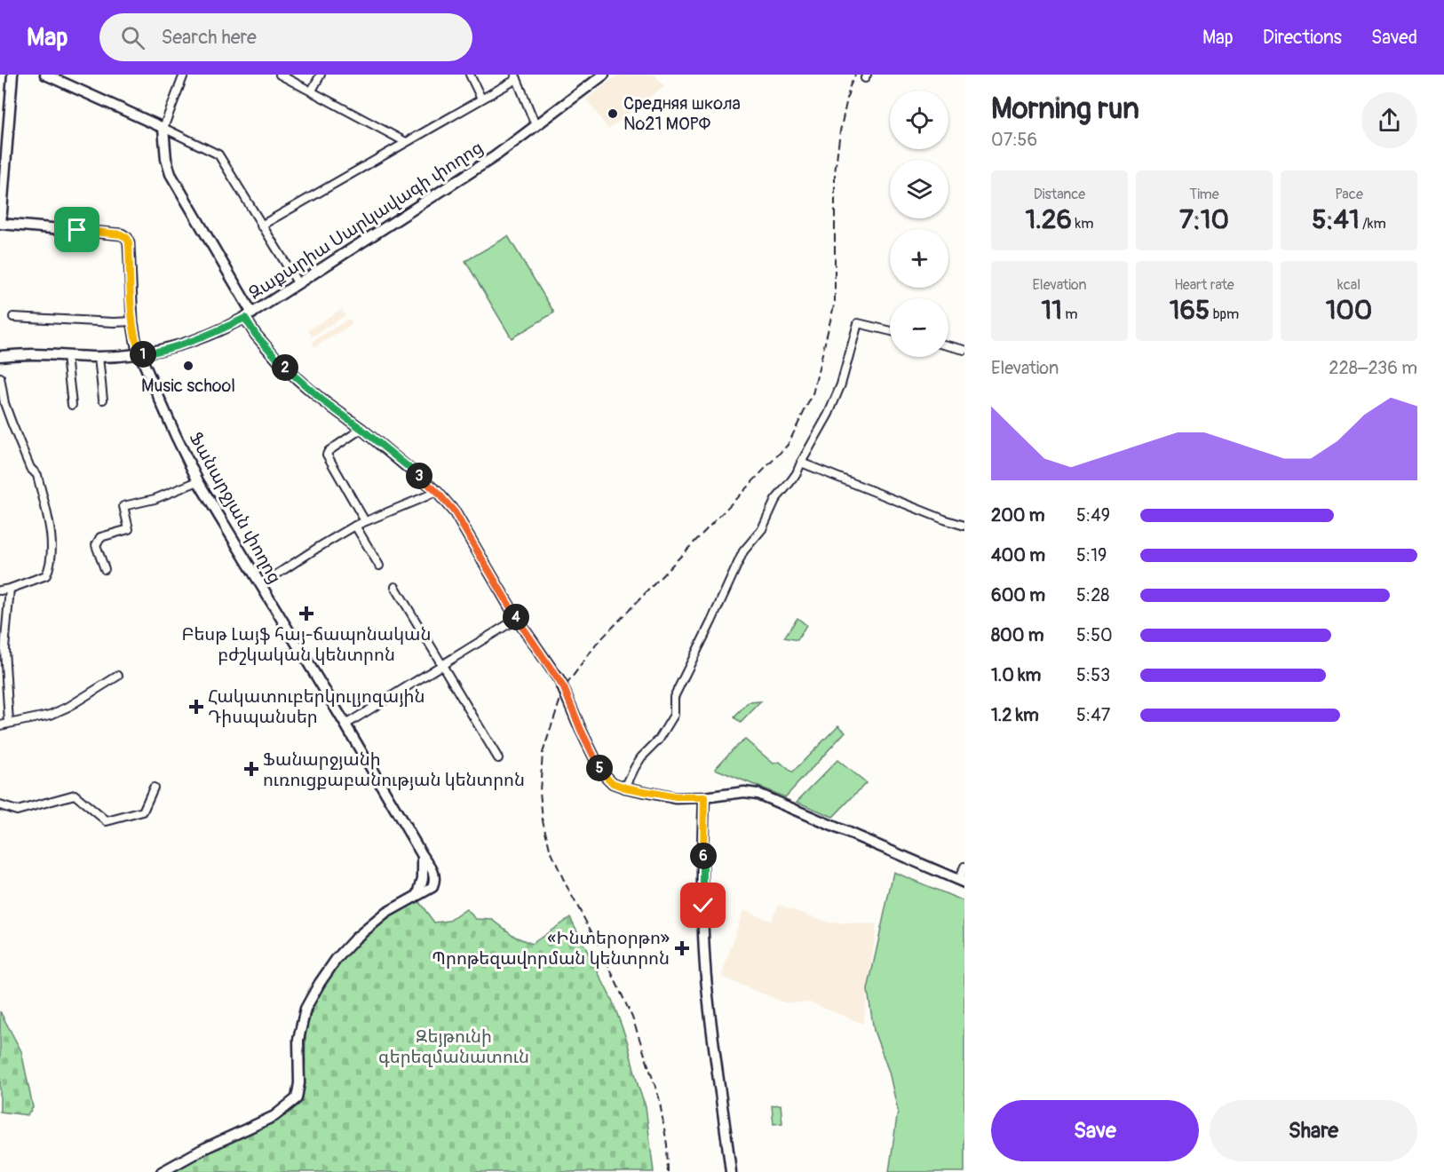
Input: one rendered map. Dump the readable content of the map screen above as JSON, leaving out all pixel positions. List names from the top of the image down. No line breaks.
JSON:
{"streets":{"street":["Զաքարիա Սարկավագի փողոց","Ֆանարջյան փողոց"]},"crossings":[["Զաքարիա Սարկավագի փողոց","Ֆանարջյան փողոց"]],"parks":["Զեյթունի գերեզմանատուն"],"places":{"other":["Средняя школа №21 МОРФ","Music school"],"health":["Բեսթ Լայֆ հայ-ճապոնական բժշկական կենտրոն","Հակատուբերկուլյոզային Դիսպանսեր","Ֆանարջյանի ուռուցքաբանության կենտրոն","«Ինտերօրթո» Պրոթեզավորման կենտրոն"]},"page":{"header":"Map","search":"Search here","nav":["Map","Directions","Saved"],"heading":["Morning run","07:56"],"map_buttons":["+","−"],"stats":[["Distance","1.26 km"],["Time","7:10"],["Pace","5:41 /km"],["Elevation","11 m"],["Heart rate","165 bpm"],["kcal","100"]],"pins":["1","2","3","4","5","6"],"chart":["Elevation","228–236 m"],"list":[{"name":"200 m","note":"5:49"},{"name":"400 m","note":"5:19"},{"name":"600 m","note":"5:28"},{"name":"800 m","note":"5:50"},{"name":"1.0 km","note":"5:53"},{"name":"1.2 km","note":"5:47"}],"buttons":["Save","Share"]}}
